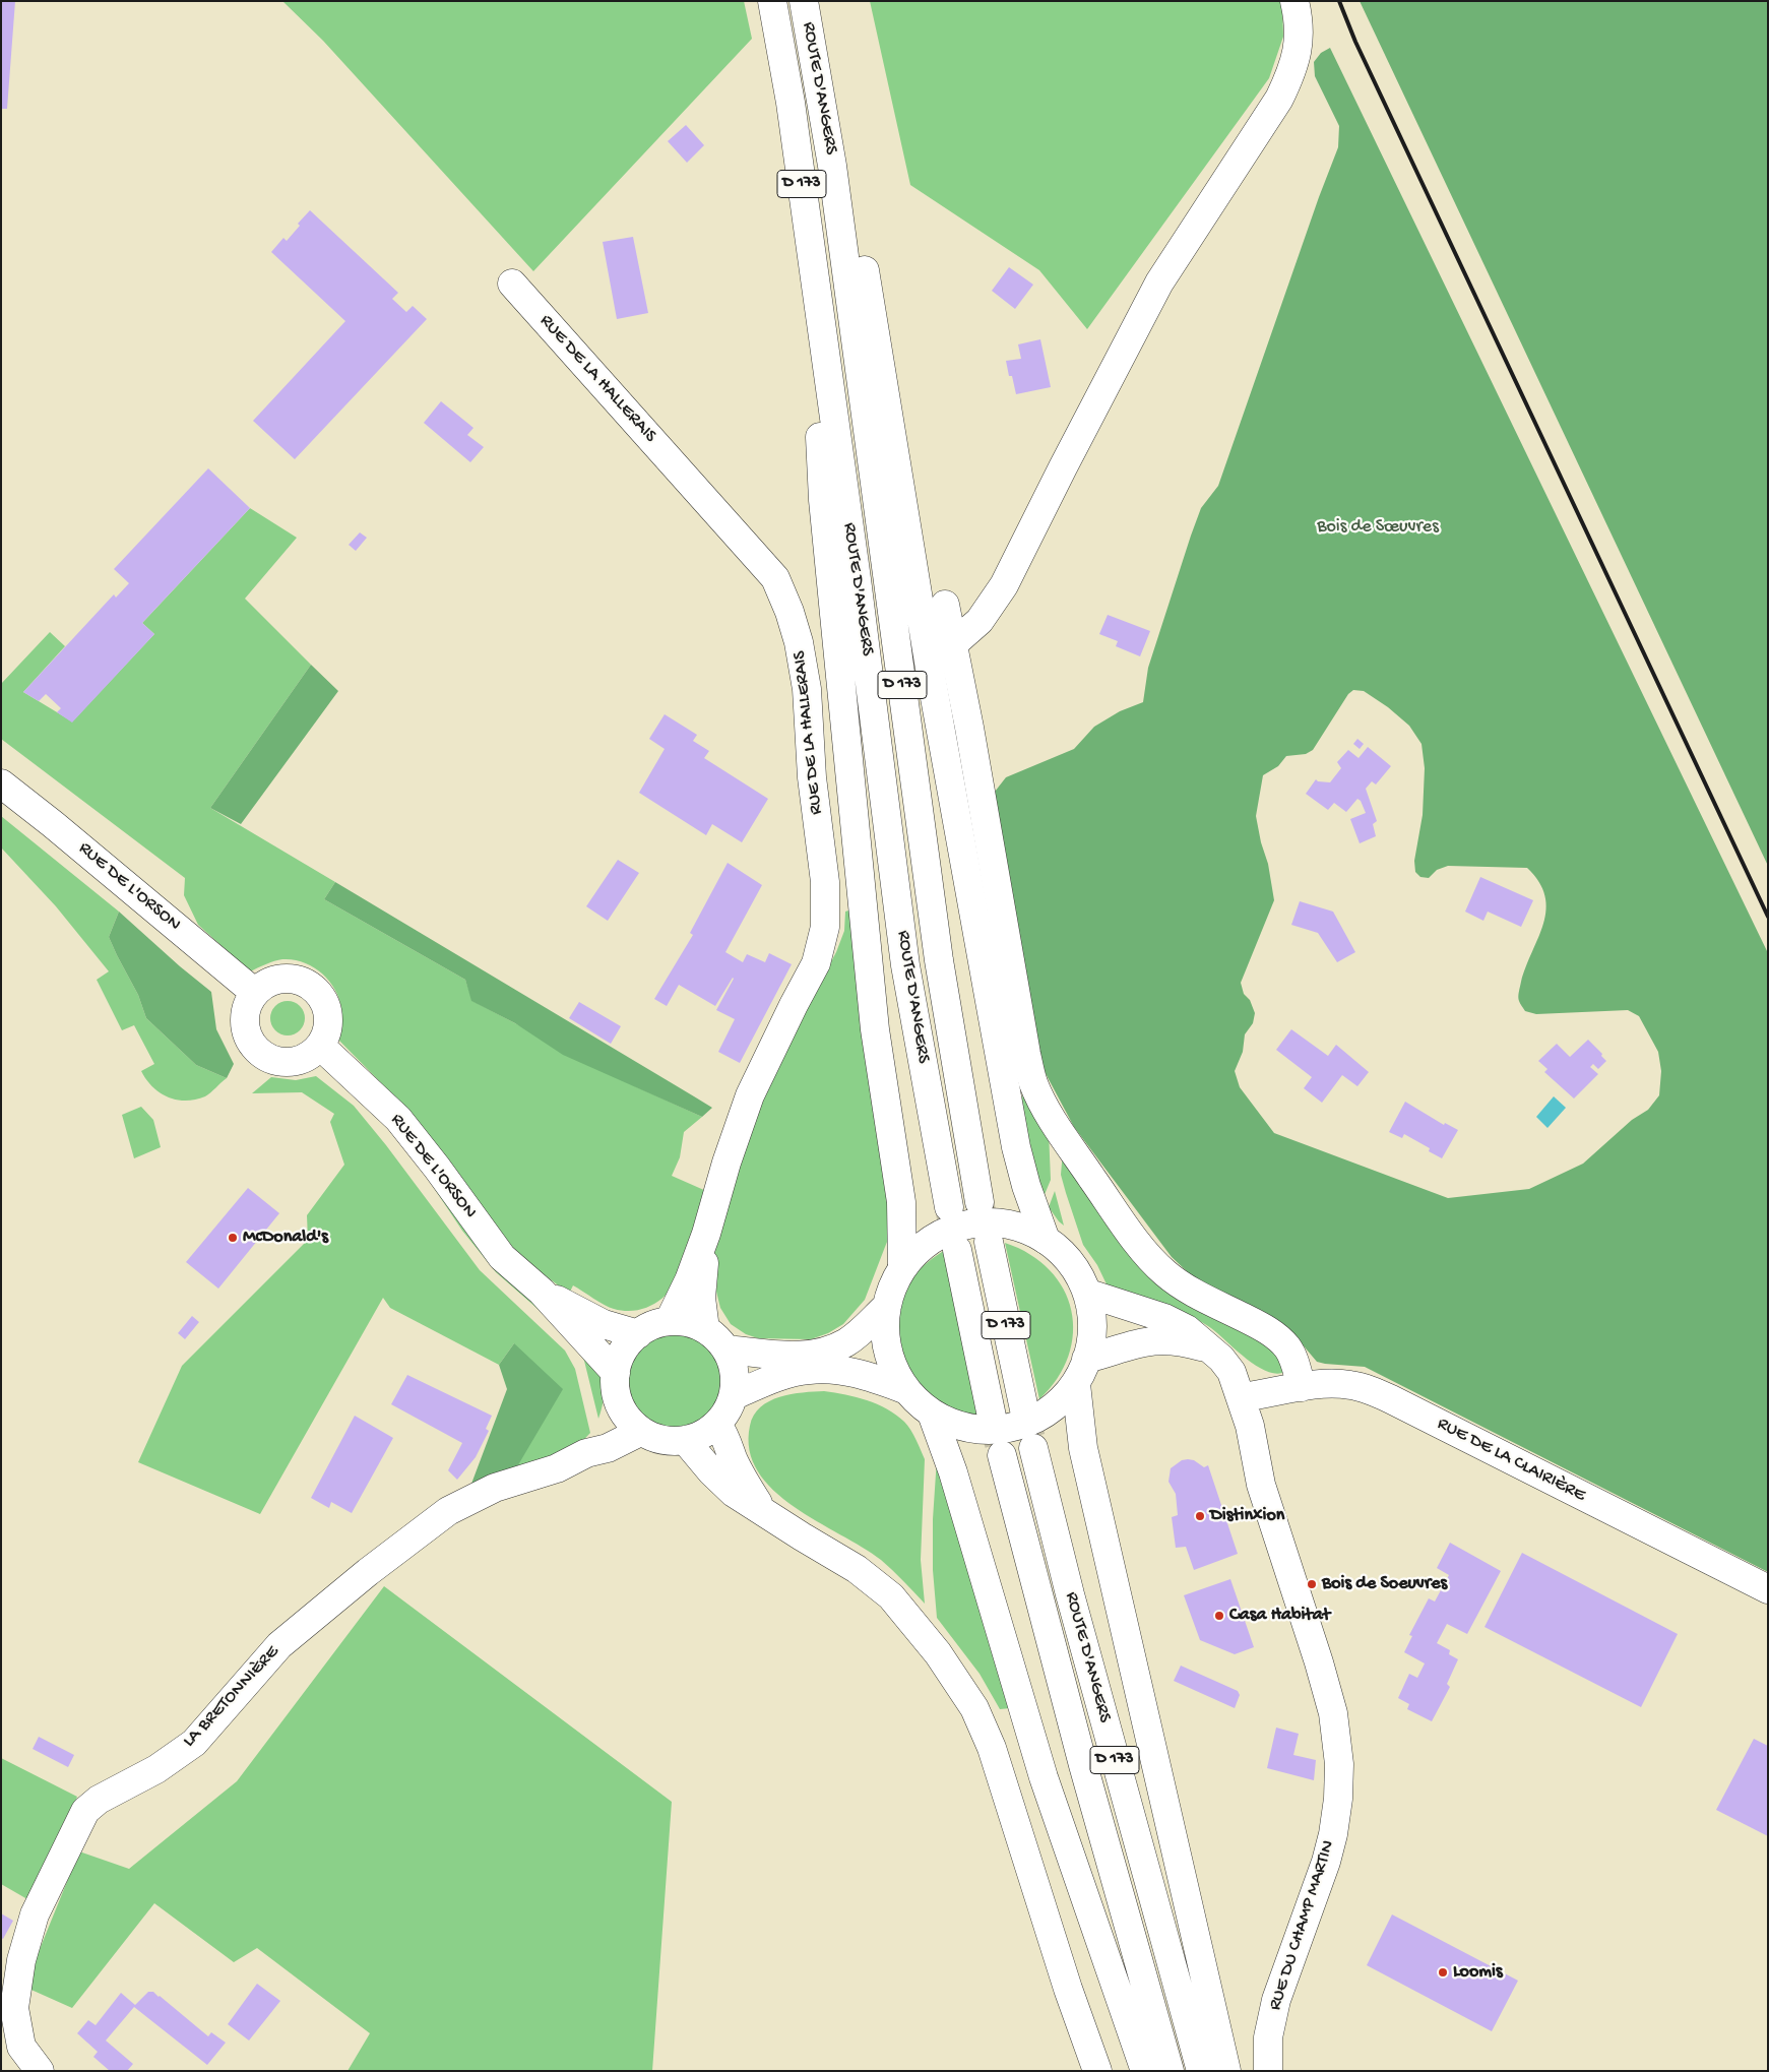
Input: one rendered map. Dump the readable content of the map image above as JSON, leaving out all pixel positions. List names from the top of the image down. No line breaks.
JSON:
{"streets":{"main road":["ROUTE D'ANGERS","D 173","RUE DE LA HALLERAIS","RUE DE L'ORSON","RUE DE LA CLAIRIÈRE","LA BRETONNIÈRE","RUE DU CHAMP MARTIN"]},"crossings":[["RUE DE LA HALLERAIS","RUE DE L'ORSON"],["RUE DE LA HALLERAIS","LA BRETONNIÈRE"],["RUE DE L'ORSON","LA BRETONNIÈRE"],["RUE DE LA CLAIRIÈRE","RUE DU CHAMP MARTIN"]],"parks":["Bois de Sœuvres"],"places":["McDonald's","Distinxion","Bois de Soeuvres","Casa Habitat","Loomis"]}
